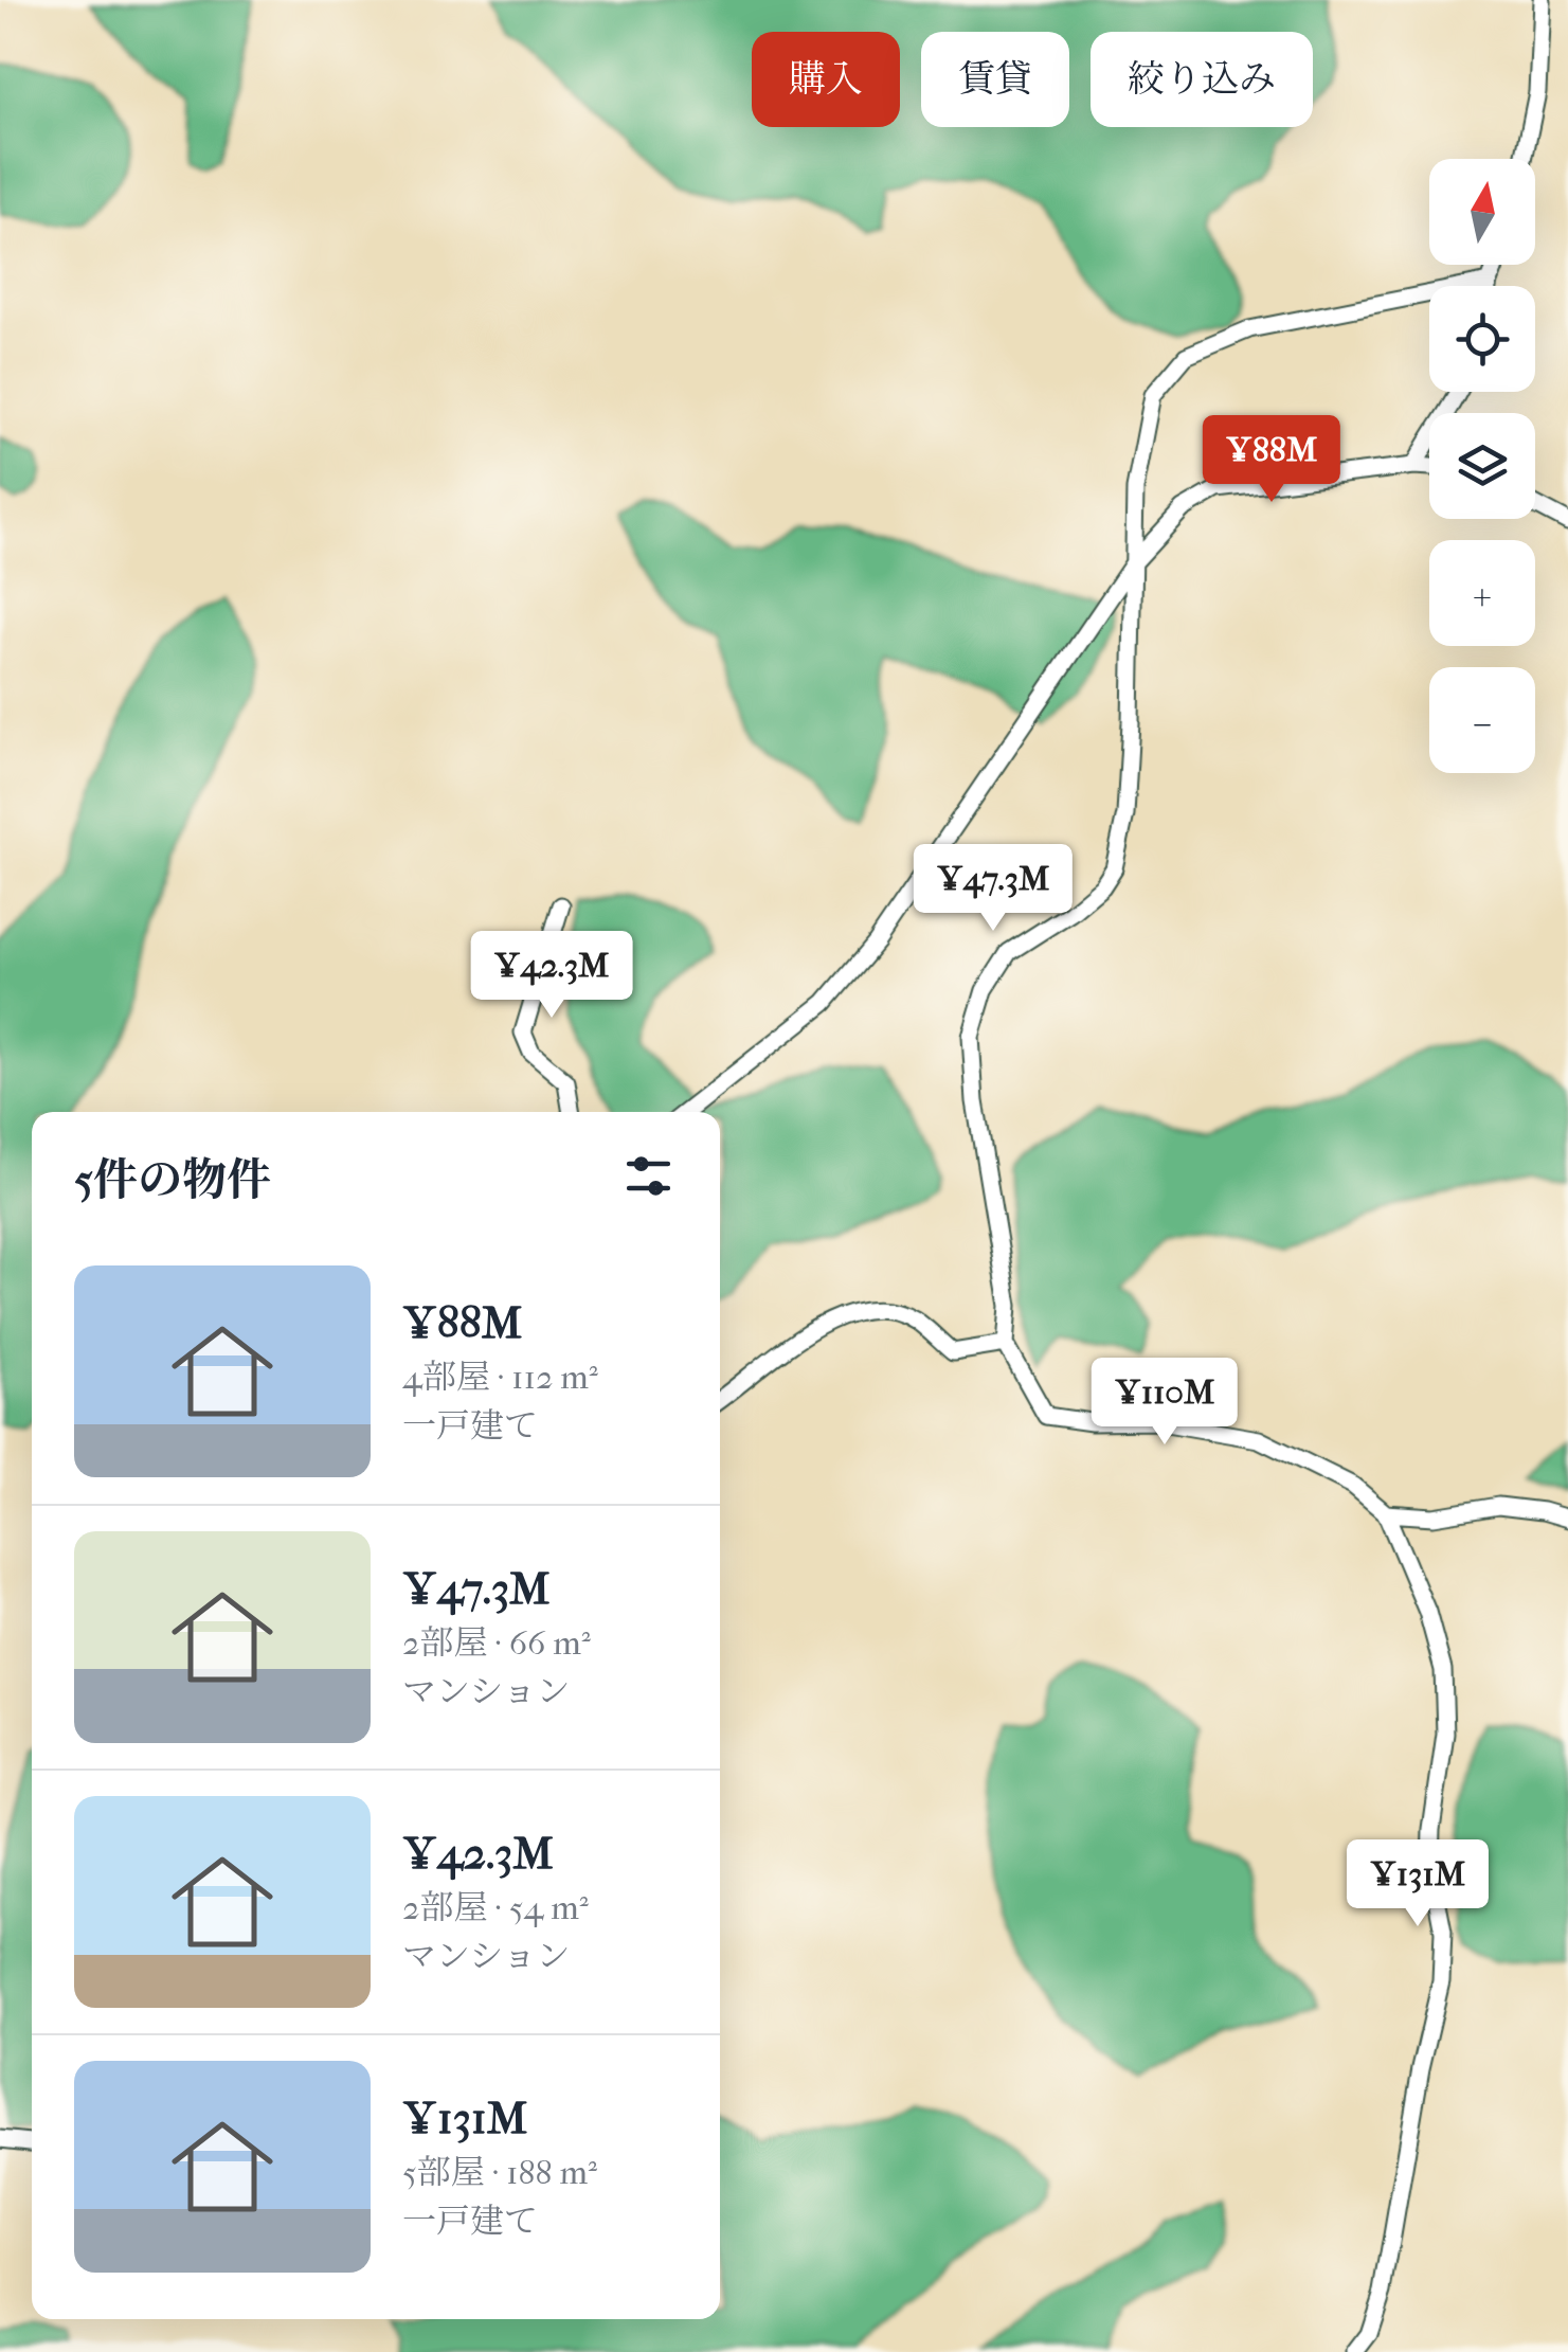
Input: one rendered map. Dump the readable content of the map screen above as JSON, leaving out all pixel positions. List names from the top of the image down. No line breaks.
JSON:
{"north":"top","page":{"chip":["購入","賃貸","絞り込み"],"map_buttons":["+","−"],"price":["¥88M","¥47.3M","¥42.3M","¥110M","¥131M"],"heading":"5件の物件","list":[{"name":"¥88M","note":"4部屋 · 112 m² · 一戸建て"},{"name":"¥47.3M","note":"2部屋 · 66 m² · マンション"},{"name":"¥42.3M","note":"2部屋 · 54 m² · マンション"},{"name":"¥131M","note":"5部屋 · 188 m² · 一戸建て"}]}}
